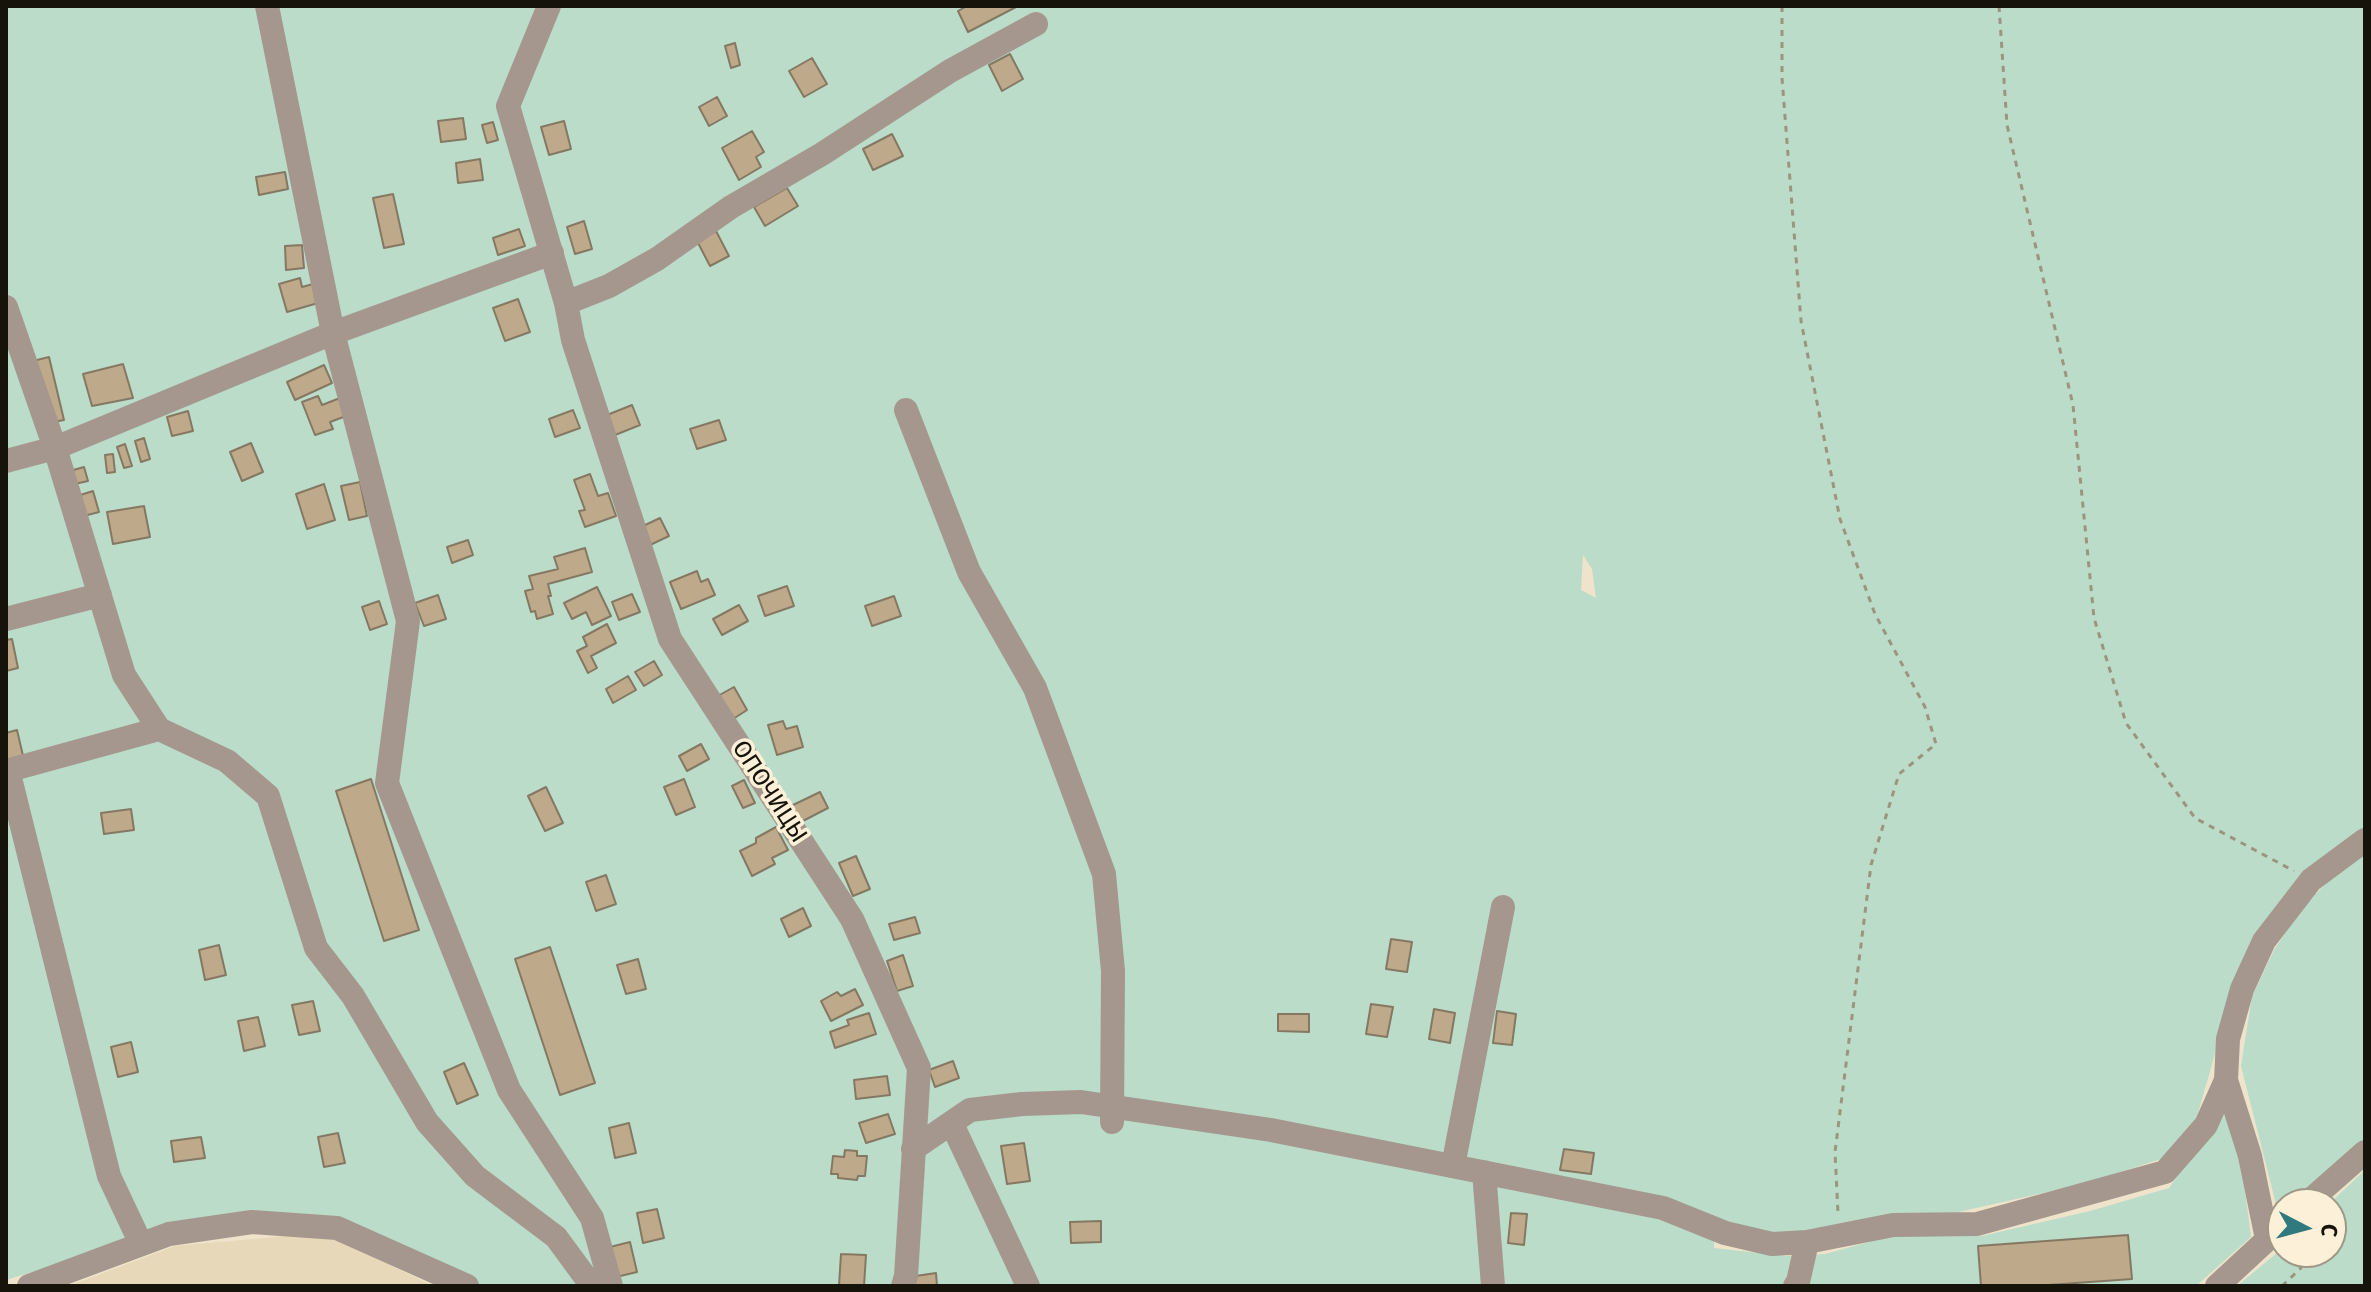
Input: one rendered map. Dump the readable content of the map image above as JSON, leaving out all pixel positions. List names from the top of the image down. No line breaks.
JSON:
{"streets":{"street":["ОПОЧИЦЫ"]},"north":"right"}
